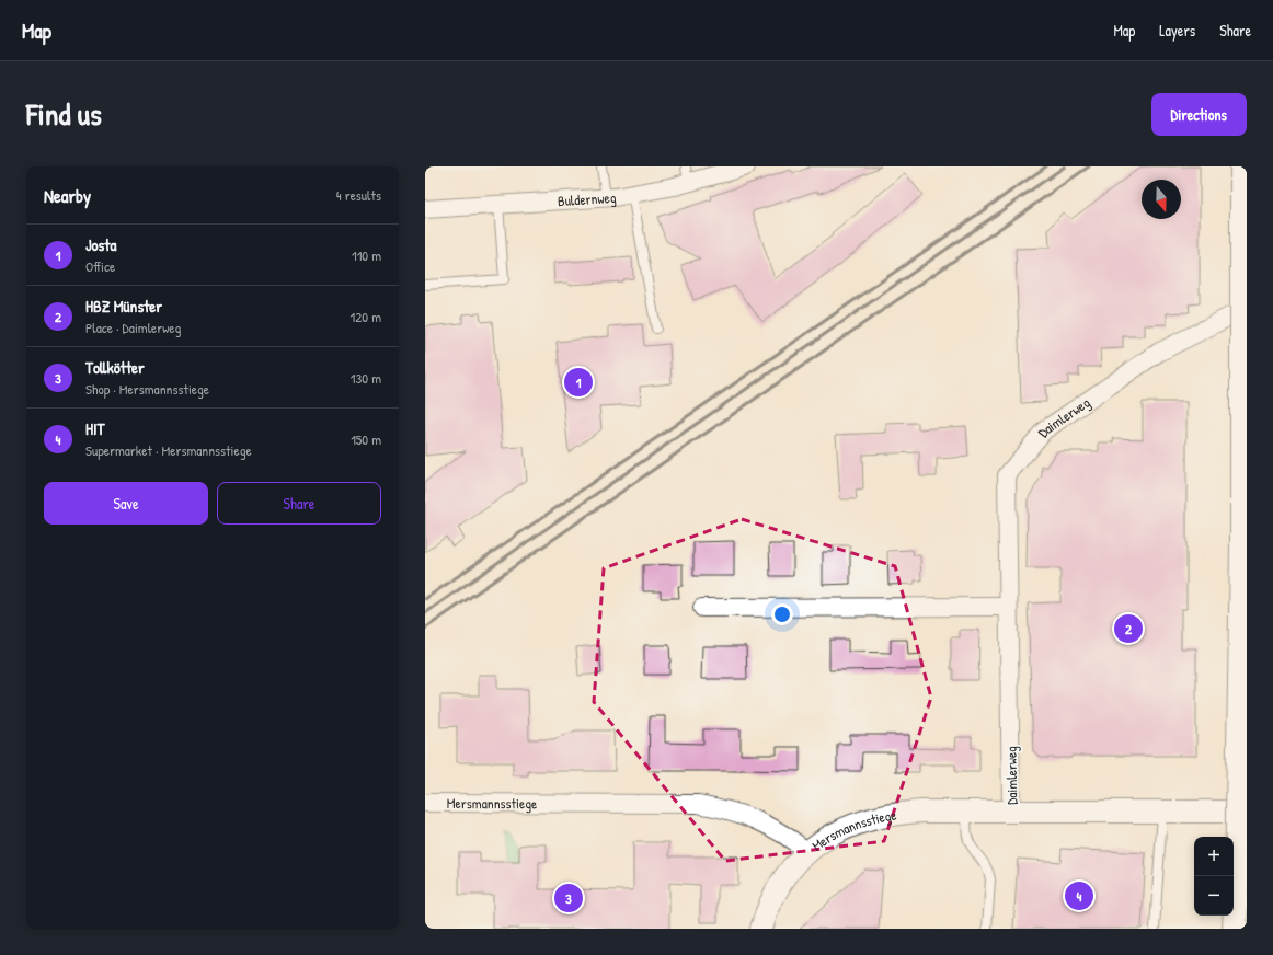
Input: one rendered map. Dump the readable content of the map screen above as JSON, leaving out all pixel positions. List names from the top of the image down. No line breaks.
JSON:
{"streets":{"street":["Buldernweg","Daimlerweg","Mersmannsstiege"]},"crossings":[["Daimlerweg","Mersmannsstiege"]],"north":"bottom","page":{"header":"Map","nav":["Map","Layers","Share"],"title":"Find us","buttons":["Directions",["Save","Share"]],"heading":["Nearby","4 results"],"list":[{"mark":"1","name":"Josta","note":"Office","value":"110 m"},{"mark":"2","name":"HBZ Münster","note":"Place · Daimlerweg","value":"120 m"},{"mark":"3","name":"Tollkötter","note":"Shop · Mersmannsstiege","value":"130 m"},{"mark":"4","name":"HIT","note":"Supermarket · Mersmannsstiege","value":"150 m"}],"pins":["1","2","4","3"],"map_buttons":["+","−"]}}
